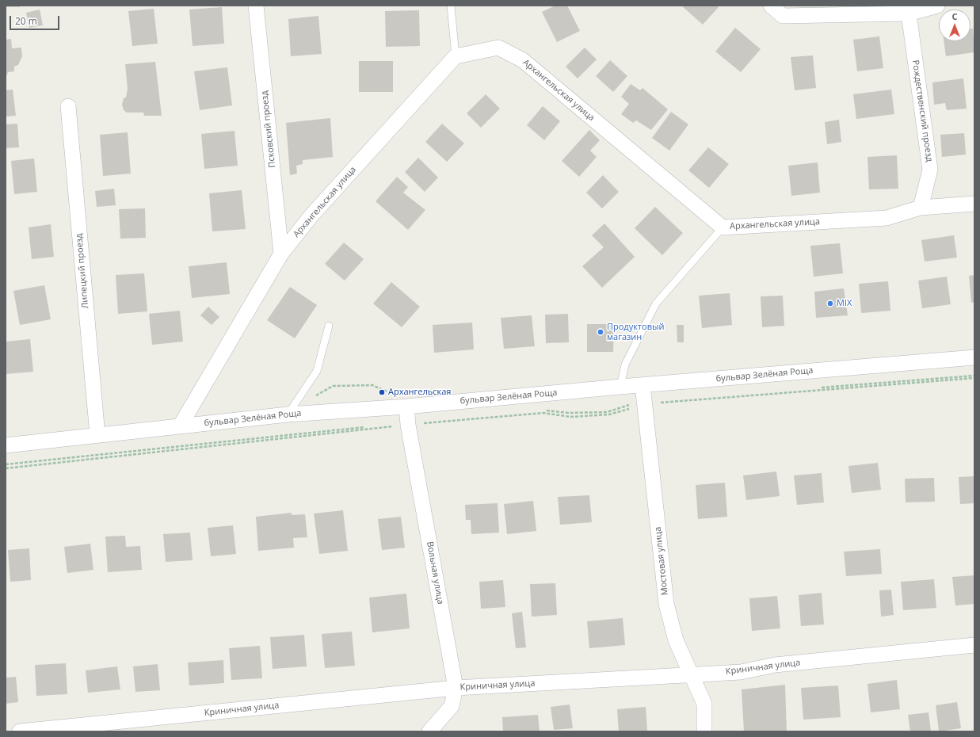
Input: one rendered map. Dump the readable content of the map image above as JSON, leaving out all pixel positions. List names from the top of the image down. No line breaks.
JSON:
{"streets":{"street":["Архангельская улица","Рождественский проезд","Псковский проезд","Липецкий проезд","бульвар Зелёная Роща","Мостовая улица","Вольная улица","Криничная улица"]},"crossings":[["Архангельская улица","Рождественский проезд"],["Архангельская улица","Псковский проезд"],["Архангельская улица","бульвар Зелёная Роща"],["Липецкий проезд","бульвар Зелёная Роща"],["бульвар Зелёная Роща","Мостовая улица"],["бульвар Зелёная Роща","Вольная улица"],["Мостовая улица","Криничная улица"],["Вольная улица","Криничная улица"]],"places":["MIX","Продуктовый магазин","Архангельская"],"scale_bar":"20 m","north":"top"}
